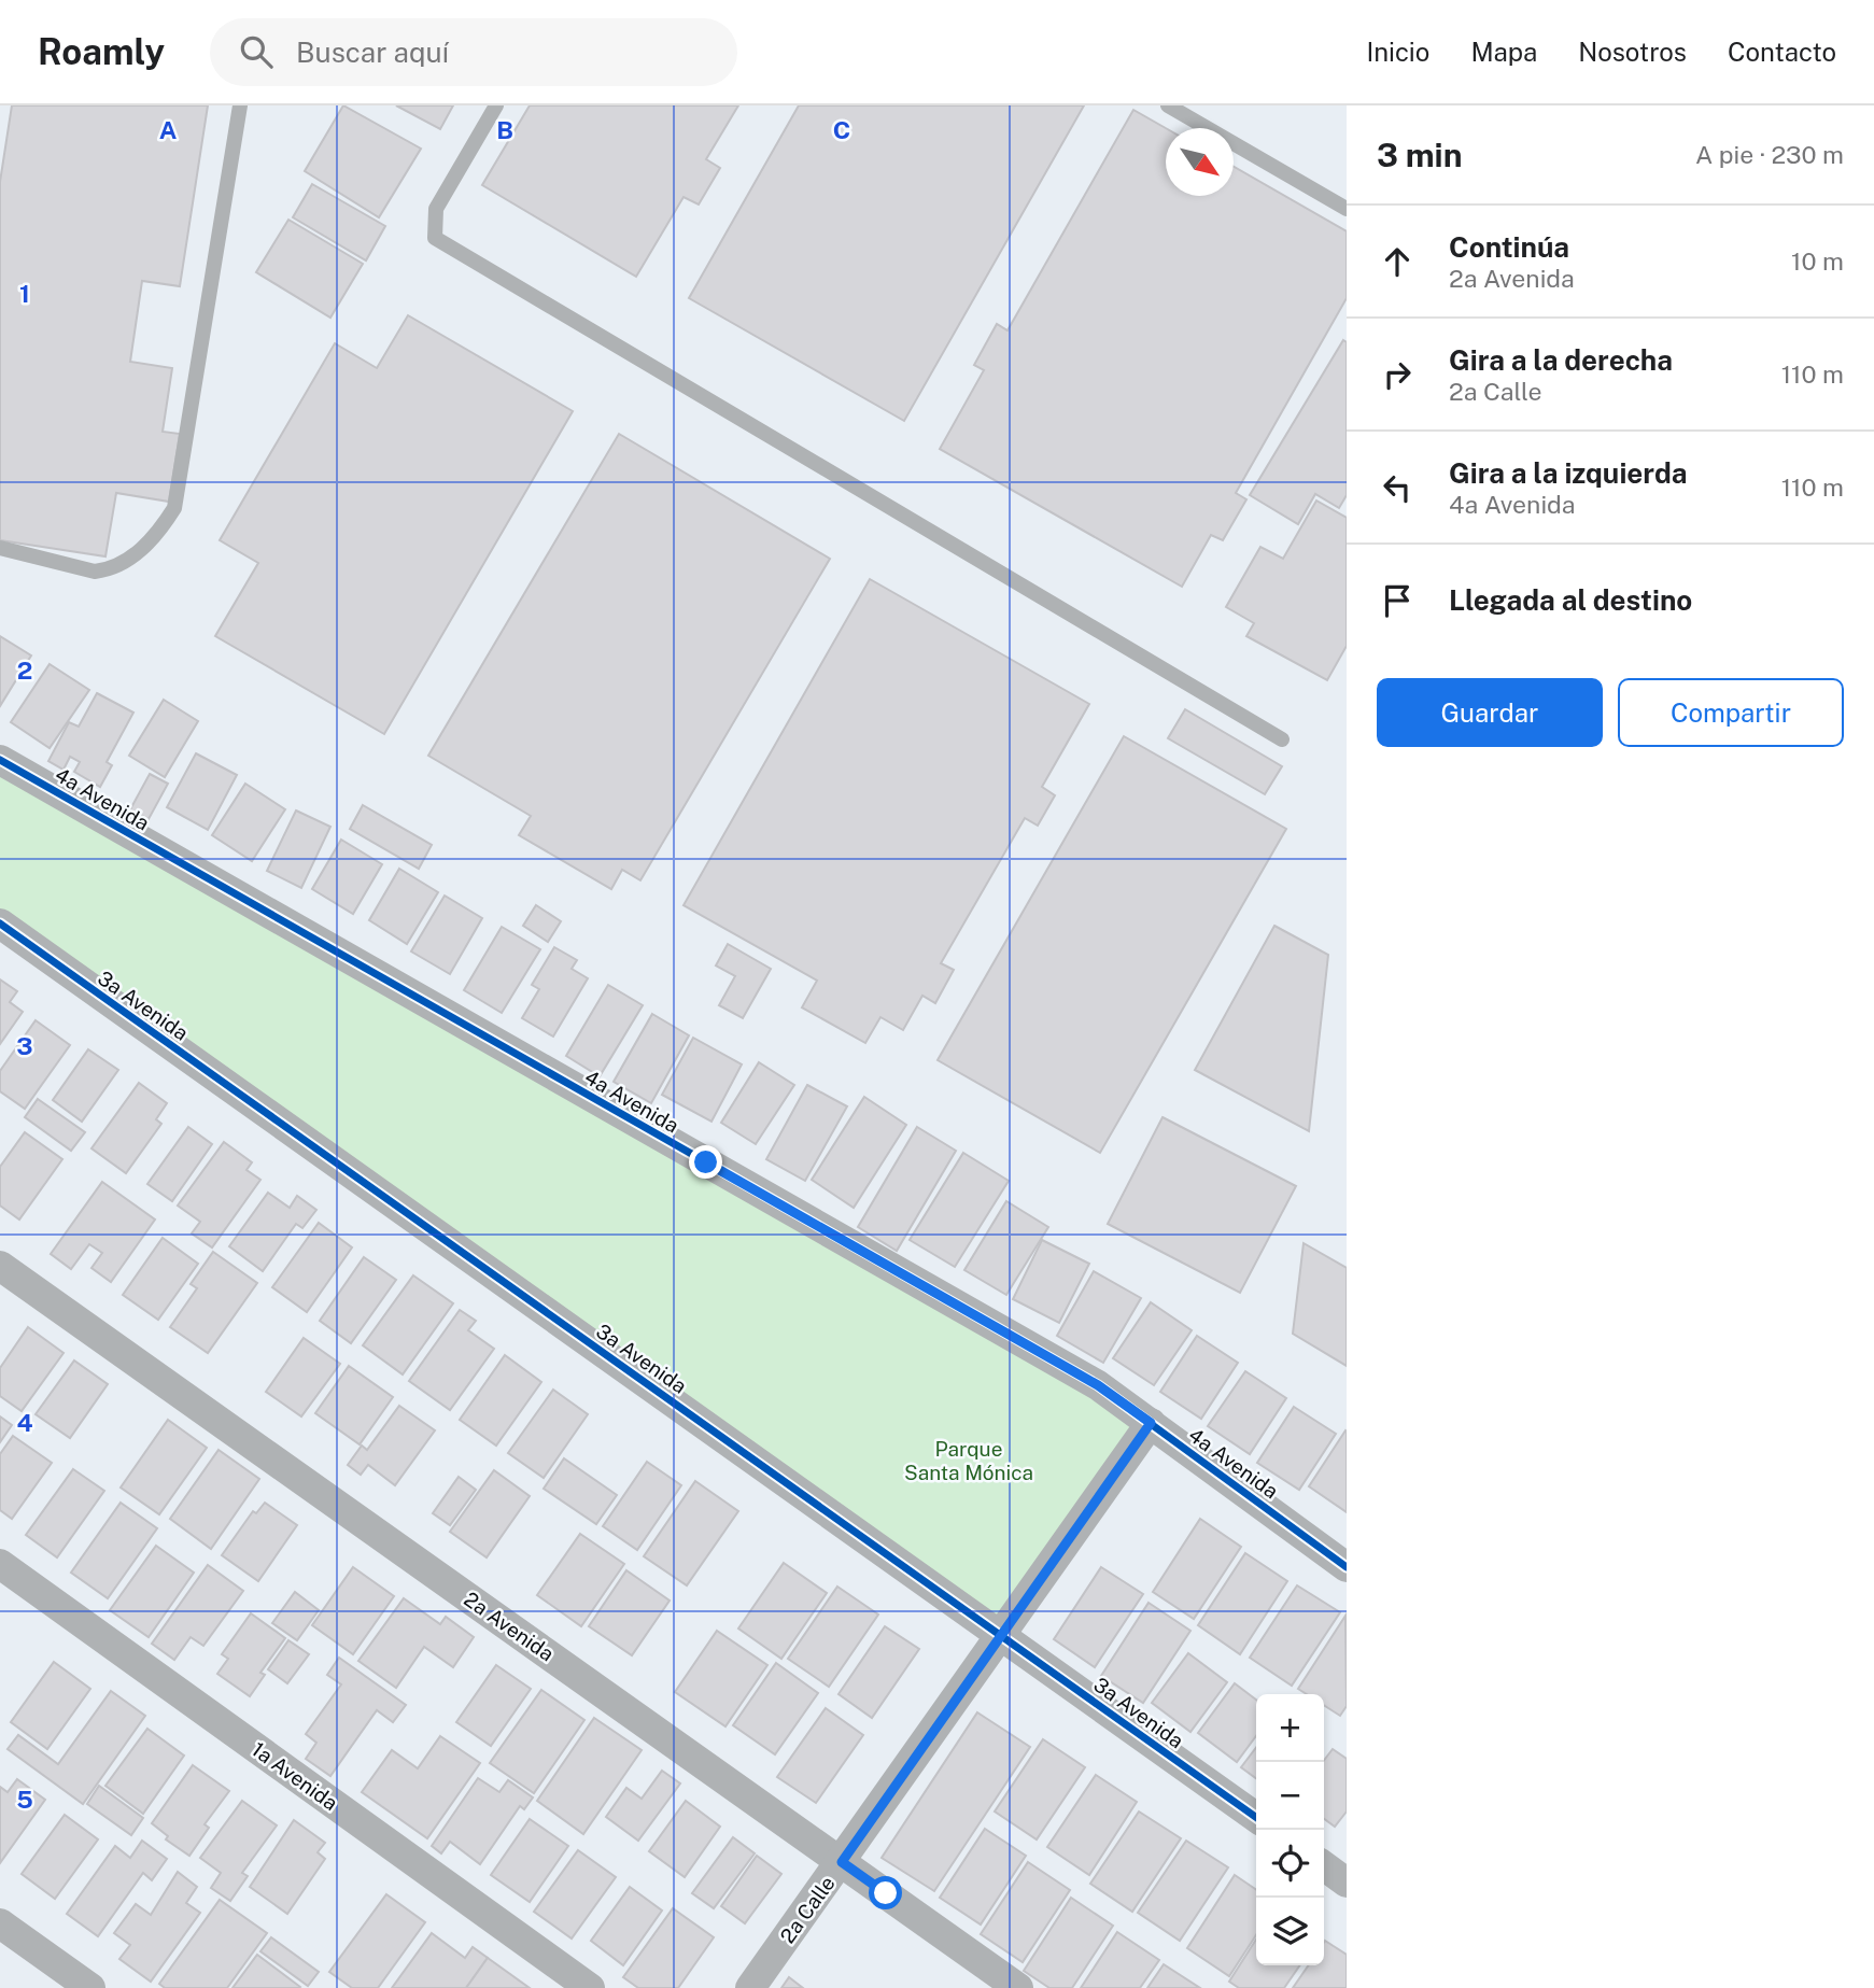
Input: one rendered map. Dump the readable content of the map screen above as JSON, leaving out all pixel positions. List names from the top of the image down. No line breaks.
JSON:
{"streets":{"street":["4a Avenida","3a Avenida","2a Avenida","1a Avenida","2a Calle"]},"crossings":[["4a Avenida","2a Calle"],["3a Avenida","2a Calle"],["2a Avenida","2a Calle"]],"parks":["Parque Santa Mónica"],"north":"bottom right","page":{"header":"Roamly","search":"Buscar aquí","nav":["Inicio","Mapa","Nosotros","Contacto"],"heading":["3 min","A pie · 230 m"],"list":[["Continúa","2a Avenida","10 m"],["Gira a la derecha","2a Calle","110 m"],["Gira a la izquierda","4a Avenida","110 m"],"Llegada al destino"],"buttons":["Guardar","Compartir"],"map_buttons":["+","−"]},"grid":{"columns":["A","B","C"],"rows":["1","2","3","4","5"]}}
